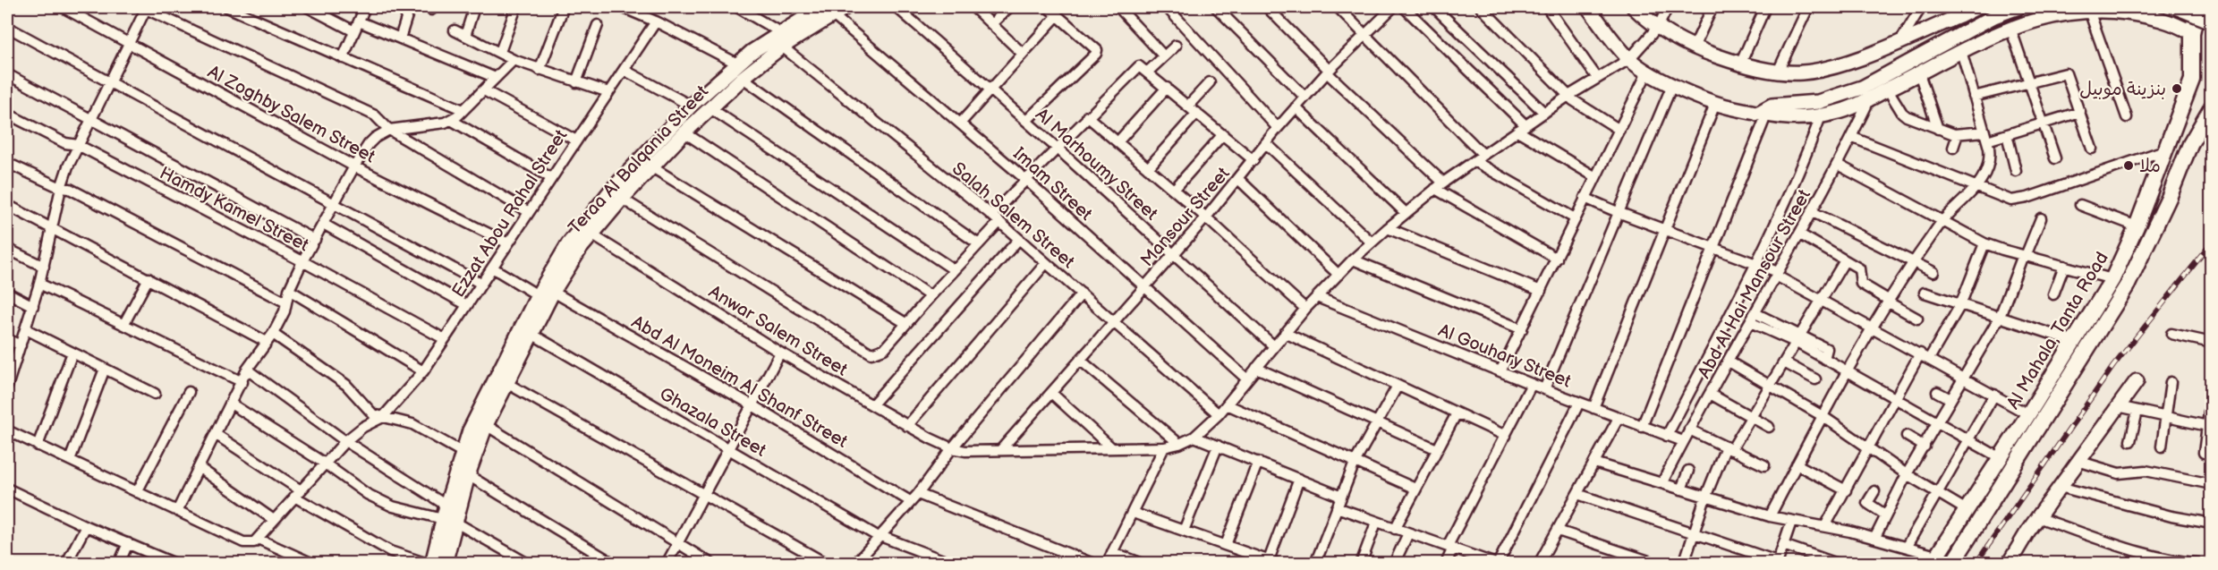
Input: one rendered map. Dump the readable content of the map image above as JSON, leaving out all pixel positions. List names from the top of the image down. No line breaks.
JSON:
{"streets":{"main road":["Al Mahala, Tanta Road"],"street":["Al Zoghby Salem Street","Teraa Al Balqania Street","Al Marhoumy Street","Imam Street","Hamdy Kamel Street","Ezzat Abou Rahal Street","Salah Salem Street","Mansour Street","Abd Al Hai Mansour Street","Anwar Salem Street","Al Gouhary Street","Abd Al Moneim Al Shanf Street","Ghazala Street"]},"crossings":[["Al Zoghby Salem Street","Ezzat Abou Rahal Street"],["Teraa Al Balqania Street","Imam Street"],["Teraa Al Balqania Street","Salah Salem Street"],["Teraa Al Balqania Street","Anwar Salem Street"],["Teraa Al Balqania Street","Abd Al Moneim Al Shanf Street"],["Teraa Al Balqania Street","Ghazala Street"],["Al Marhoumy Street","Mansour Street"],["Imam Street","Mansour Street"],["Hamdy Kamel Street","Ezzat Abou Rahal Street"],["Salah Salem Street","Mansour Street"],["Abd Al Hai Mansour Street","Al Gouhary Street"]],"places":["بنزينة موبيل","ملا"]}
